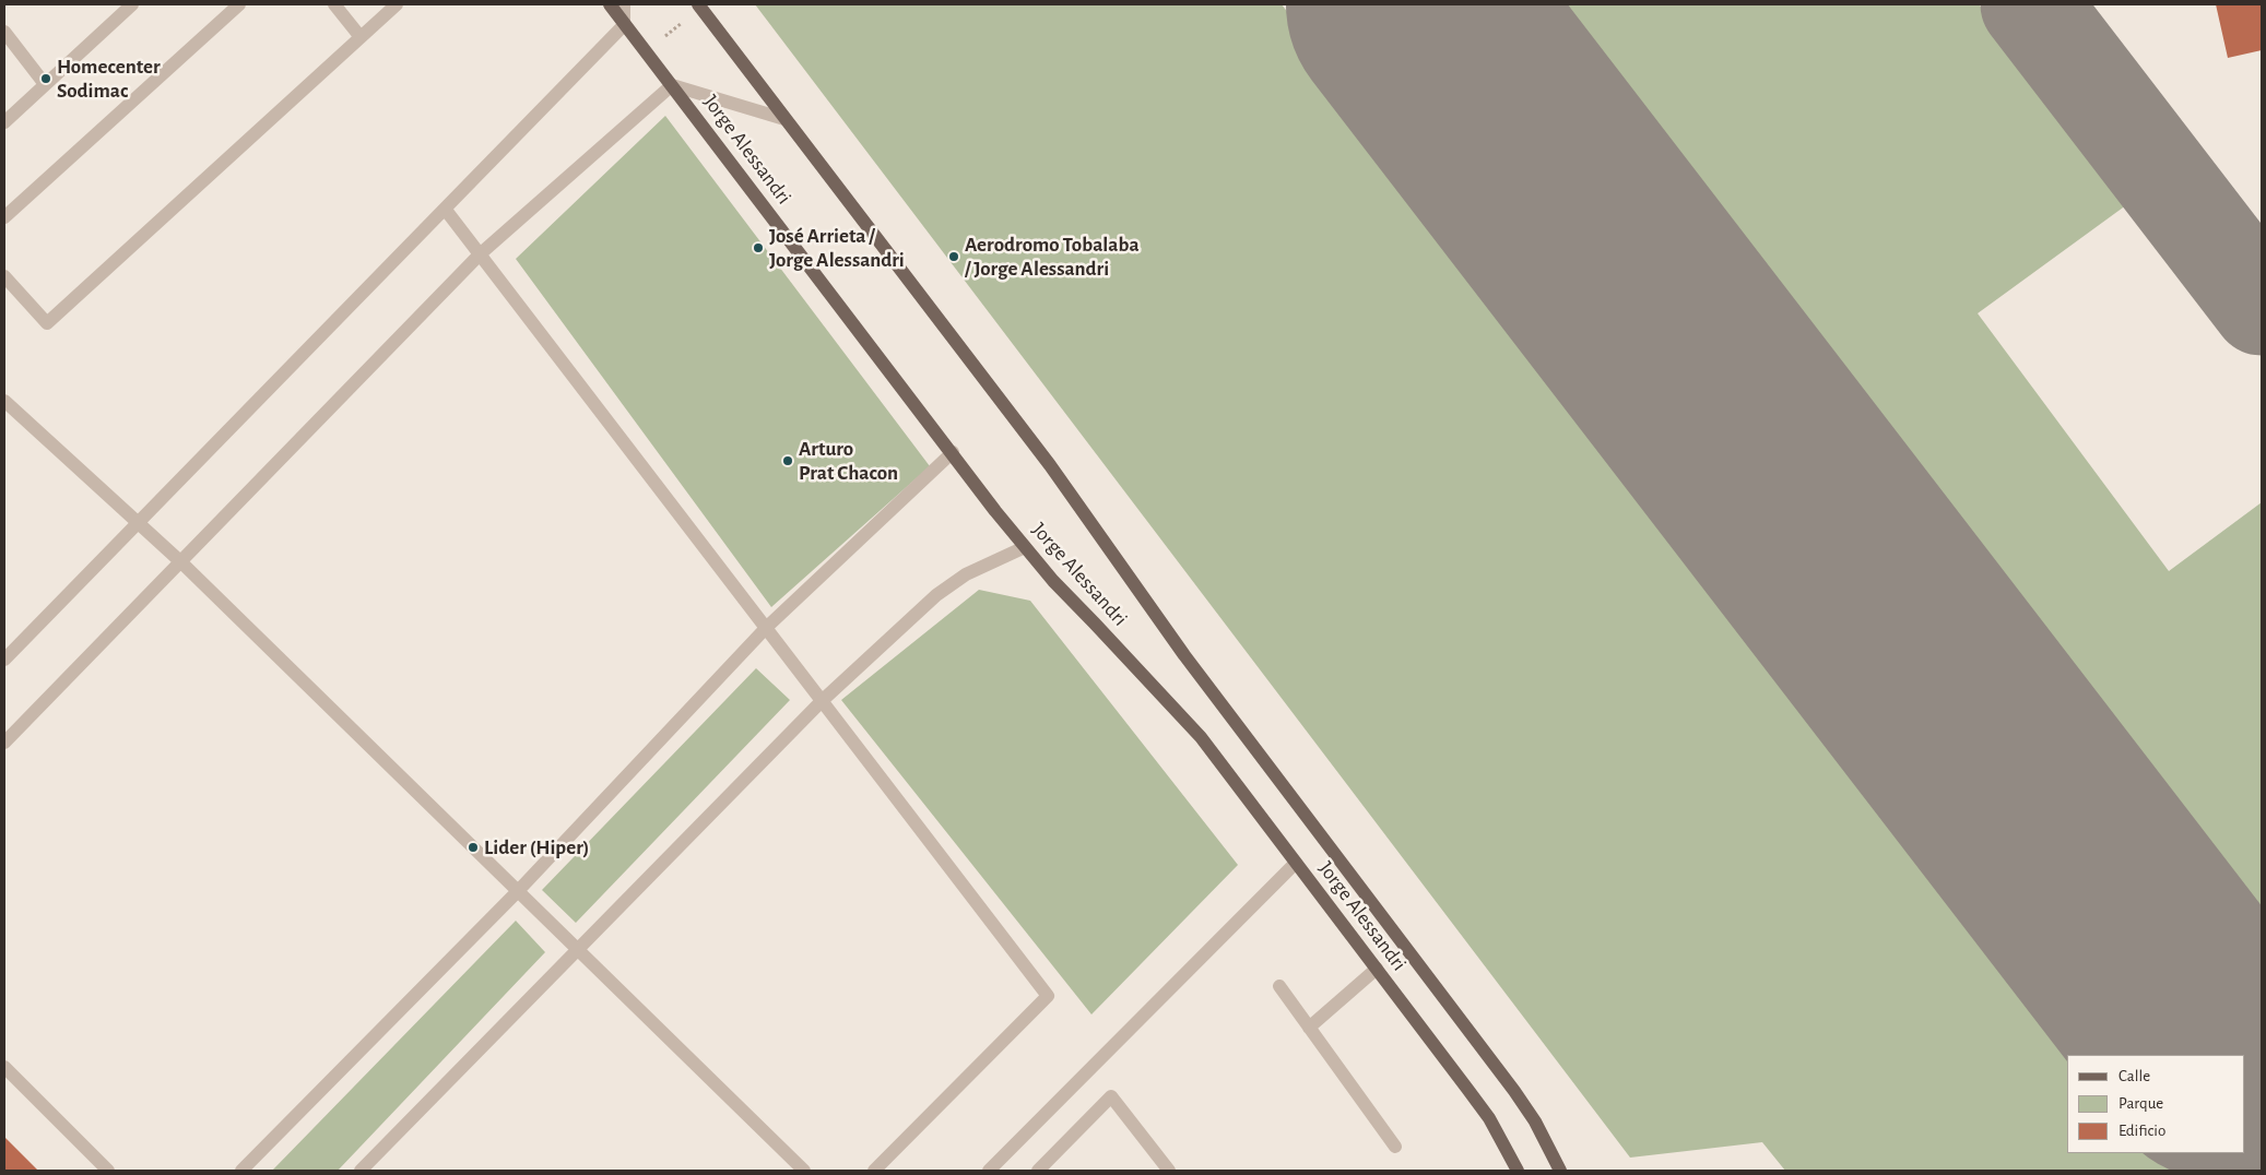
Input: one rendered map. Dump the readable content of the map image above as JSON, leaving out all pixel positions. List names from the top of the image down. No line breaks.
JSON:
{"streets":{"main road":["Jorge Alessandri"]},"places":["Homecenter Sodimac","José Arrieta / Jorge Alessandri","Aerodromo Tobalaba / Jorge Alessandri","Arturo Prat Chacon","Lider (Hiper)"],"legend":["Calle","Parque","Edificio"]}
